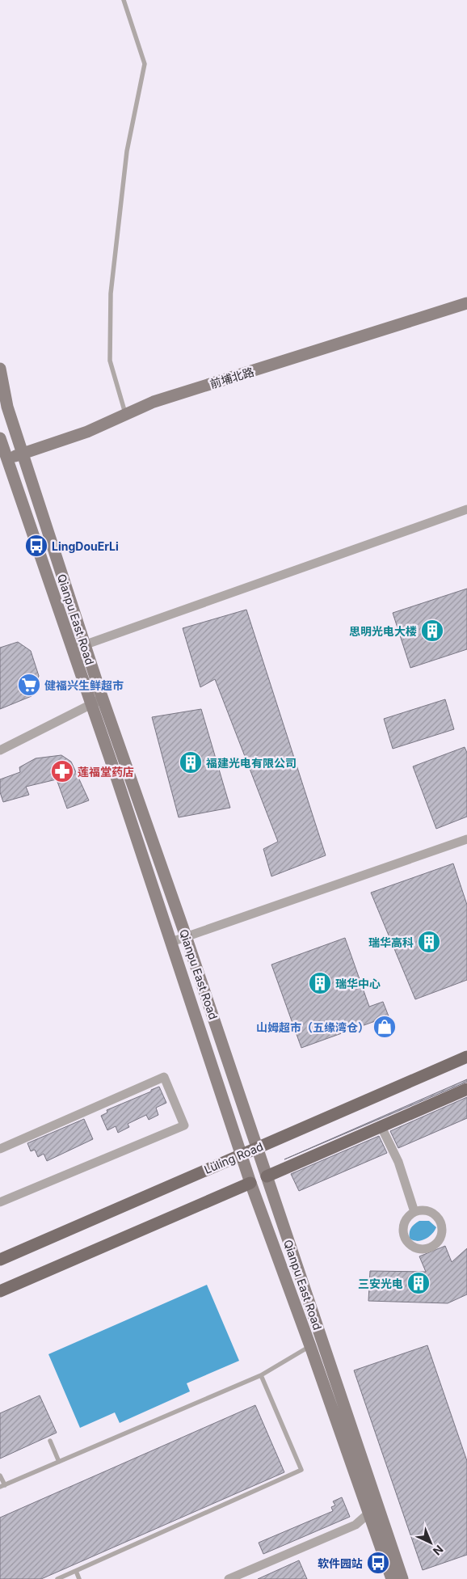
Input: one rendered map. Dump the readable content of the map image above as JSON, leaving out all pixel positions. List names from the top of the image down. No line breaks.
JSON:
{"streets":{"main road":["前埔北路","Qianpu East Road","Lüling Road"]},"crossings":[["前埔北路","Qianpu East Road"],["Qianpu East Road","Lüling Road"]],"places":{"bus stop":["LingDouErLi","软件园站"],"building":["思明光电大楼","福建光电有限公司","瑞华高科","瑞华中心","三安光电"],"supermarket":["健福兴生鲜超市"],"pharmacy":["莲福堂药店"],"shop":["山姆超市（五缘湾仓）"]},"north":"bottom right"}
